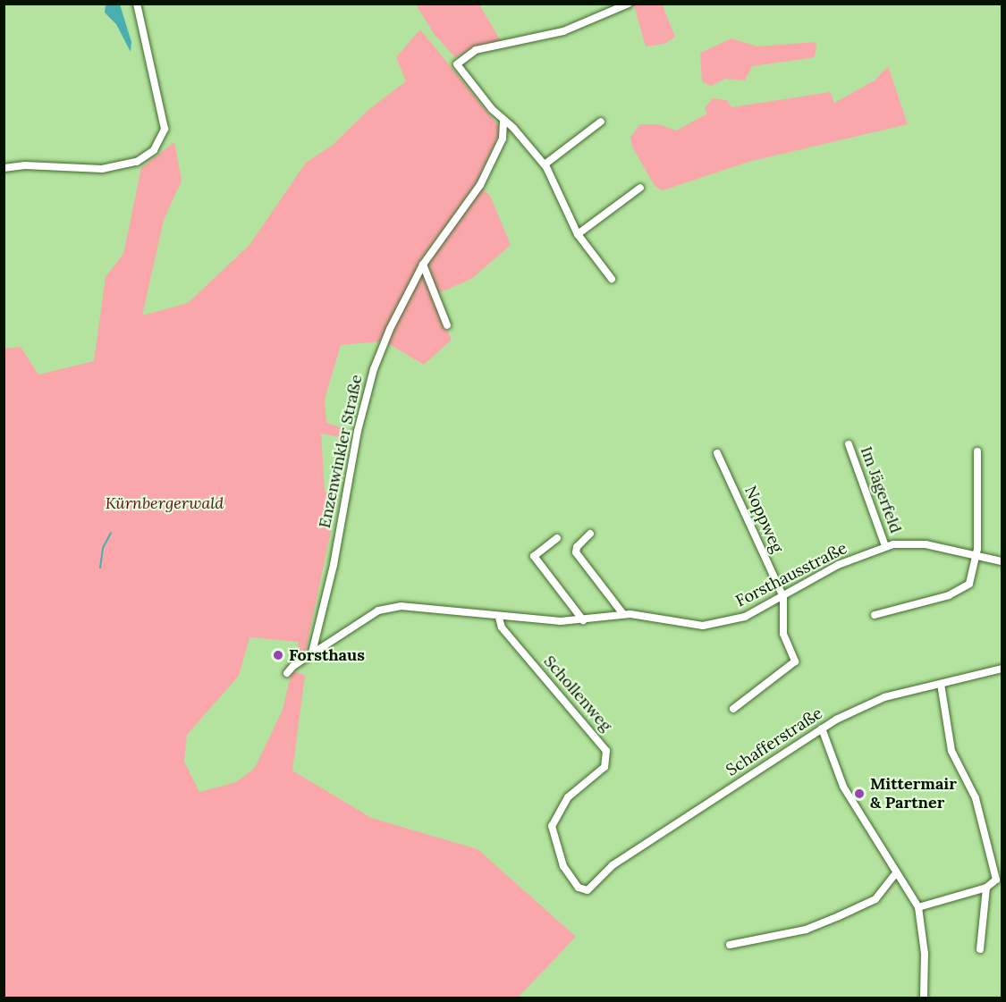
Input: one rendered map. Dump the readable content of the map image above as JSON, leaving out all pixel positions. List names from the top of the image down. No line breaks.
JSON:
{"streets":{"street":["Enzenwinkler Straße","Im Jägerfeld","Noppweg","Forsthausstraße","Schollenweg","Schafferstraße"]},"crossings":[["Enzenwinkler Straße","Forsthausstraße"],["Im Jägerfeld","Forsthausstraße"],["Noppweg","Forsthausstraße"],["Forsthausstraße","Schollenweg"],["Schollenweg","Schafferstraße"]],"parks":["Kürnbergerwald"],"places":["Forsthaus","Mittermair & Partner"]}
